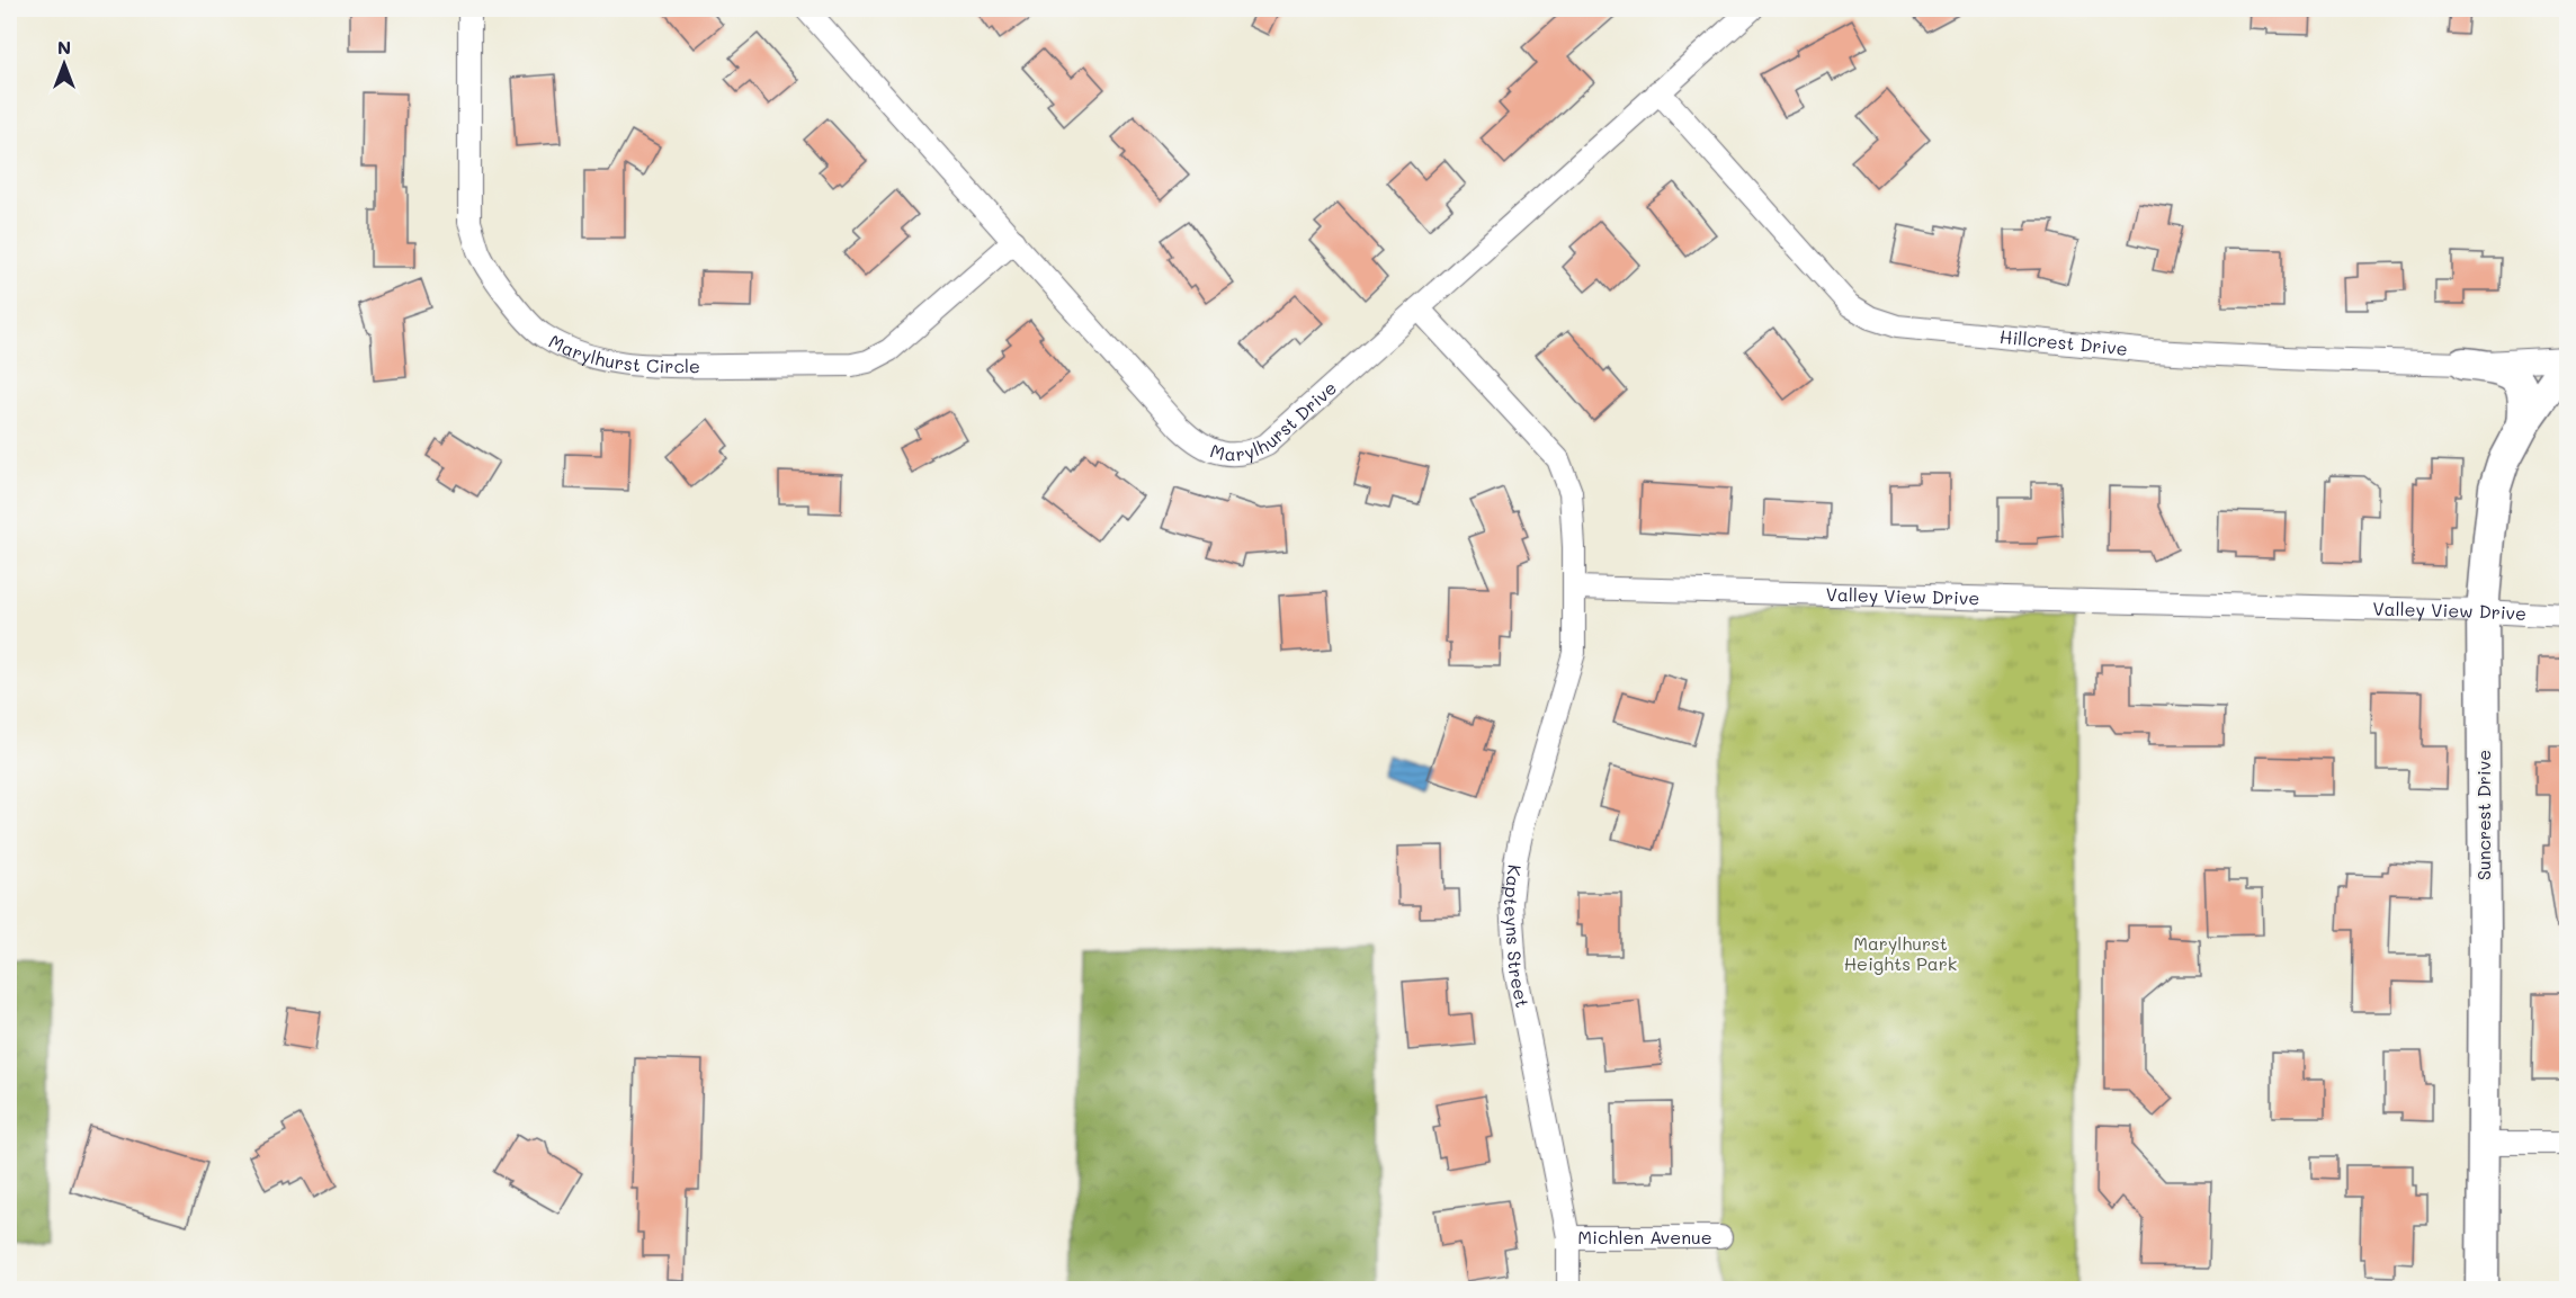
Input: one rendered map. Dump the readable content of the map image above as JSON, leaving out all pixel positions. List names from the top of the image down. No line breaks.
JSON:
{"streets":{"street":["Hillcrest Drive","Marylhurst Circle","Marylhurst Drive","Valley View Drive","Suncrest Drive","Kapteyns Street","Michlen Avenue"]},"crossings":[["Hillcrest Drive","Marylhurst Drive"],["Hillcrest Drive","Suncrest Drive"],["Marylhurst Circle","Marylhurst Drive"],["Valley View Drive","Suncrest Drive"],["Valley View Drive","Kapteyns Street"],["Kapteyns Street","Michlen Avenue"]],"parks":["Marylhurst Heights Park"],"north":"top"}
